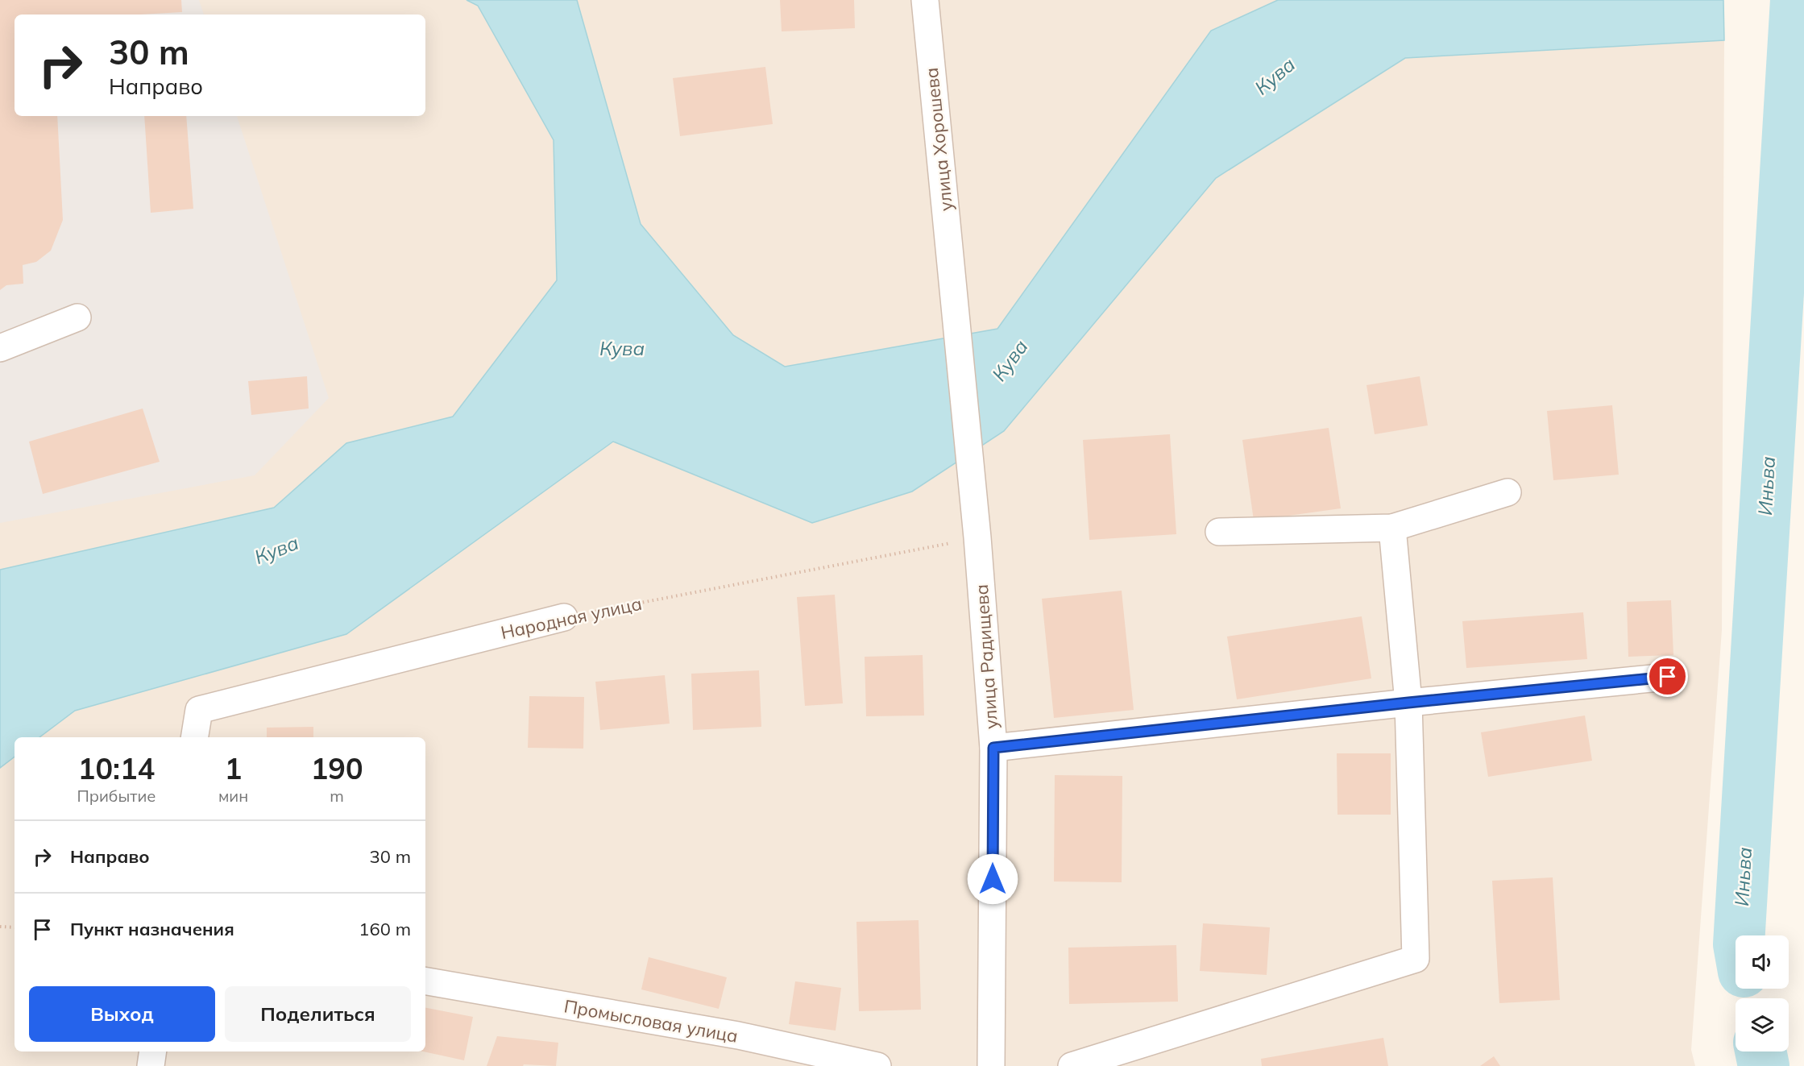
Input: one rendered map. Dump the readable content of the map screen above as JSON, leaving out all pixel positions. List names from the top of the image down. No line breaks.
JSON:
{"streets":{"street":["улица Хорошева","Народная улица","улица Радищева","Промысловая улица"]},"crossings":[["улица Хорошева","Народная улица"],["улица Хорошева","улица Радищева"],["Народная улица","улица Радищева"]],"water":["Кува","Иньва"],"page":{"turn":["30 m","Направо"],"eta":["10:14","Прибытие","1","мин","190","m"],"list":[{"name":"Направо","value":"30 m"},{"name":"Пункт назначения","value":"160 m"}],"buttons":["Выход","Поделиться"]}}
